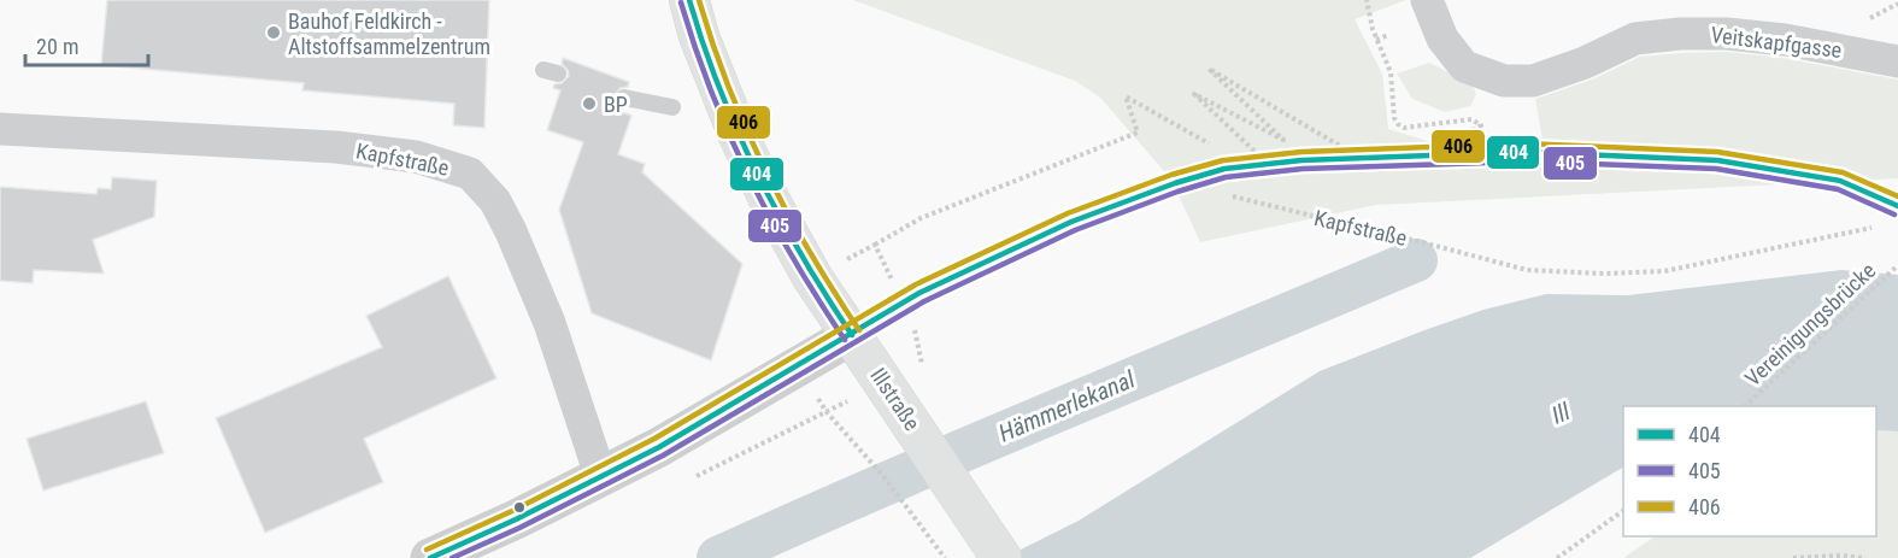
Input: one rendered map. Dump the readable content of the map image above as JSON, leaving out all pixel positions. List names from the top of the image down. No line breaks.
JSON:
{"streets":{"main road":["Illstraße"],"street":["Veitskapfgasse","Kapfstraße"],"path":["Vereinigungsbrücke"]},"water":["Hämmerlekanal","Ill"],"places":["Bauhof Feldkirch - Altstoffsammelzentrum","BP"],"lines":["transit line 404","transit line 406","transit line 405"],"legend":["404","405","406"],"scale_bar":"20 m"}
